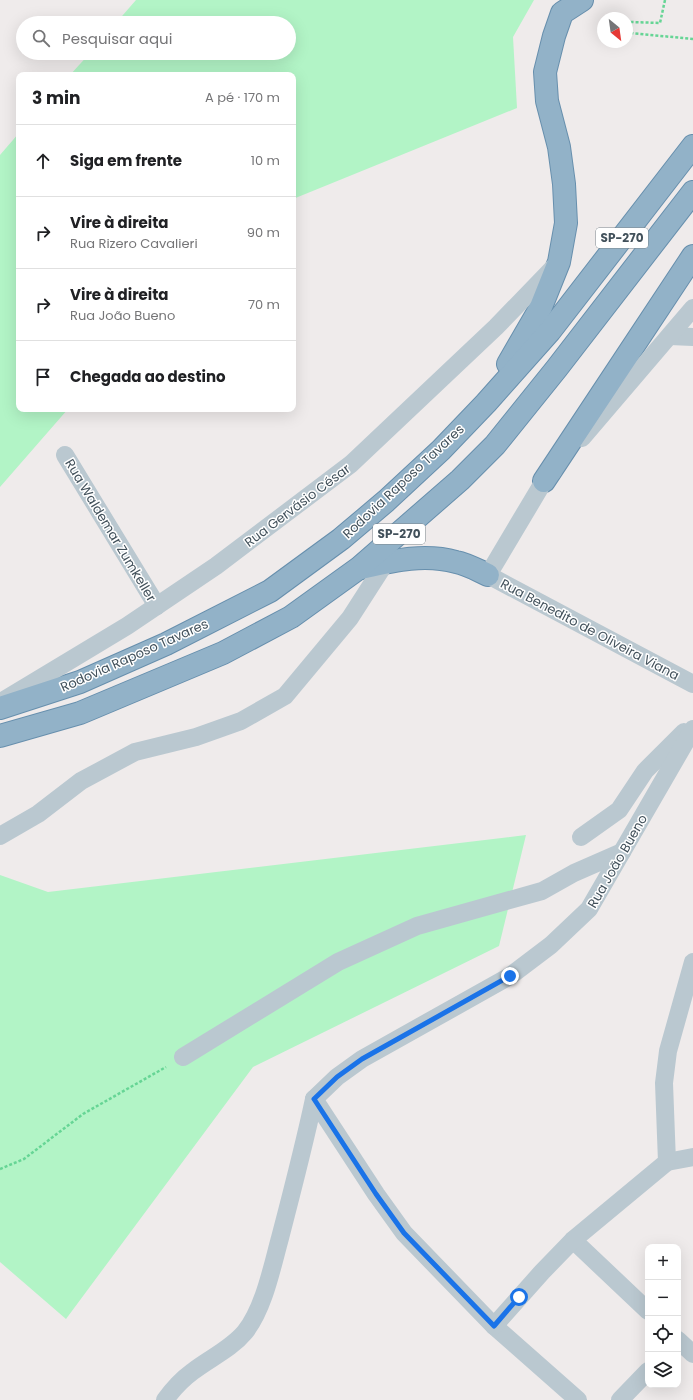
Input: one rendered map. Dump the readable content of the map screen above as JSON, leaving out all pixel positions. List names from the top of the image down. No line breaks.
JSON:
{"streets":{"highway":["SP-270","Rodovia Raposo Tavares"],"street":["Rua Gervásio César","Rua Waldemar Zumkeller","Rua Benedito de Oliveira Viana","Rua João Bueno"]},"crossings":[["Rua Gervásio César","Rua Waldemar Zumkeller"]],"north":"bottom right","page":{"search":"Pesquisar aqui","heading":["3 min","A pé · 170 m"],"list":[["Siga em frente","10 m"],["Vire à direita","Rua Rizero Cavalieri","90 m"],["Vire à direita","Rua João Bueno","70 m"],"Chegada ao destino"],"map_buttons":["+","−"]}}
